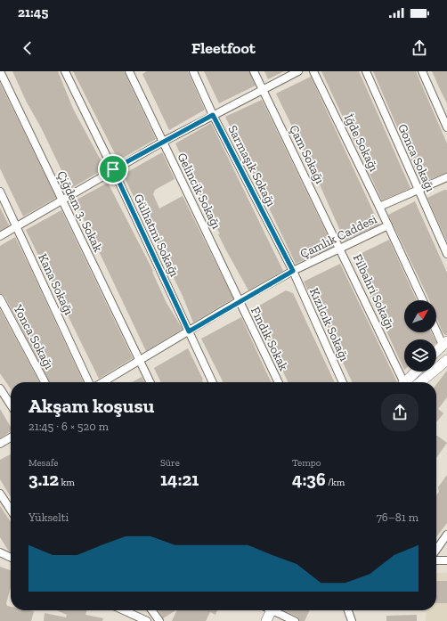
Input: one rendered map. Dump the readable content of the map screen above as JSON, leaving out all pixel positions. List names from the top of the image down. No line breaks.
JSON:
{"streets":{"street":["İğde Sokağı","Çam Sokağı","Gonca Sokağı","Sarmaşık Sokağı","Gelincik Sokağı","Çiğdem 3. Sokak","Gülhatmi Sokağı","Çamlık Caddesi","Kana Sokağı","Filbahri Sokağı","Kızılcık Sokağı","Yonca Sokağı","Fındık Sokak"]},"crossings":[["İğde Sokağı","Çamlık Caddesi"],["Çam Sokağı","Çamlık Caddesi"],["Çam Sokağı","Filbahri Sokağı"],["Sarmaşık Sokağı","Çamlık Caddesi"],["Sarmaşık Sokağı","Kızılcık Sokağı"],["Gelincik Sokağı","Çamlık Caddesi"],["Gelincik Sokağı","Fındık Sokak"],["Çiğdem 3. Sokak","Çamlık Caddesi"],["Gülhatmi Sokağı","Çamlık Caddesi"],["Çamlık Caddesi","Filbahri Sokağı"],["Çamlık Caddesi","Kızılcık Sokağı"],["Çamlık Caddesi","Fındık Sokak"]],"north":"top right","page":{"status":"21:45","header":"Fleetfoot","heading":["Akşam koşusu","21:45 · 6 × 520 m"],"stats":[["Mesafe","3.12 km"],["Süre","14:21"],["Tempo","4:36 /km"]],"chart":["Yükselti","76–81 m"]}}
